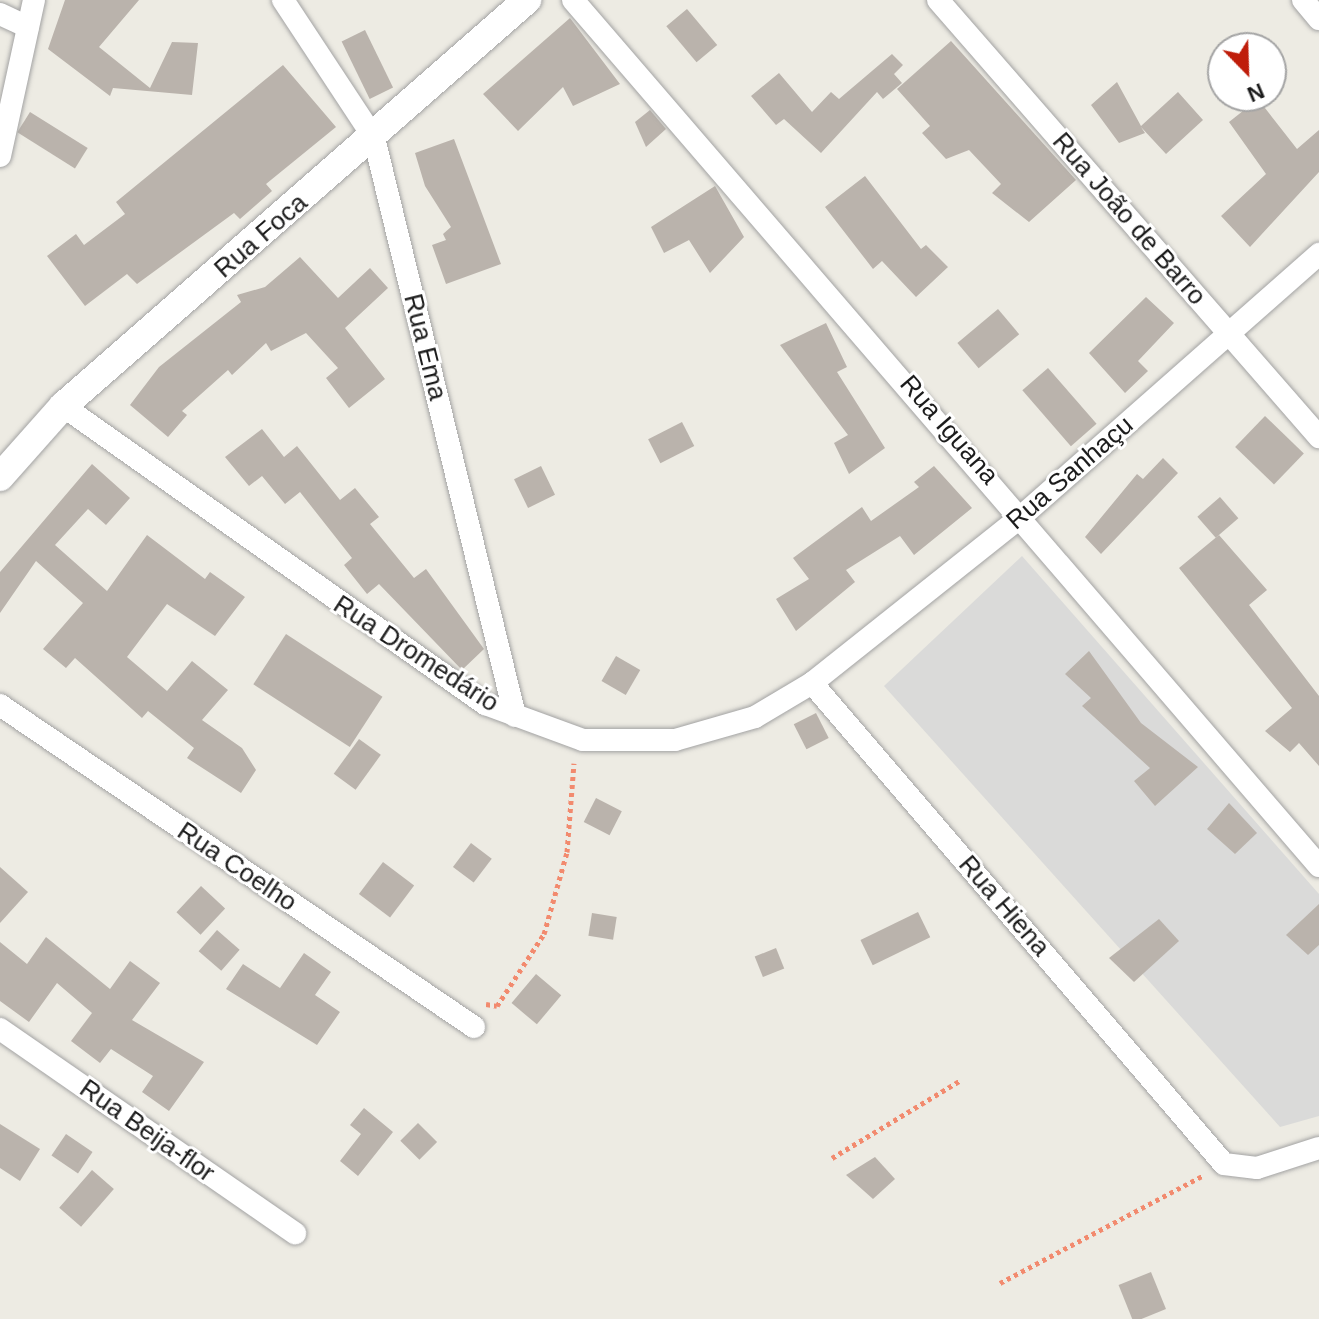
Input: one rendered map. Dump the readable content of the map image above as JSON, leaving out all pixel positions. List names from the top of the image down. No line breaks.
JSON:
{"streets":{"street":["Rua João de Barro","Rua Foca","Rua Ema","Rua Iguana","Rua Sanhaçu","Rua Dromedário","Rua Coelho","Rua Hiena","Rua Beija-flor"]},"crossings":[["Rua João de Barro","Rua Sanhaçu"],["Rua Foca","Rua Ema"],["Rua Foca","Rua Dromedário"],["Rua Ema","Rua Dromedário"],["Rua Iguana","Rua Sanhaçu"],["Rua Sanhaçu","Rua Dromedário"],["Rua Sanhaçu","Rua Hiena"],["Rua Dromedário","Rua Hiena"]],"north":"bottom right"}
